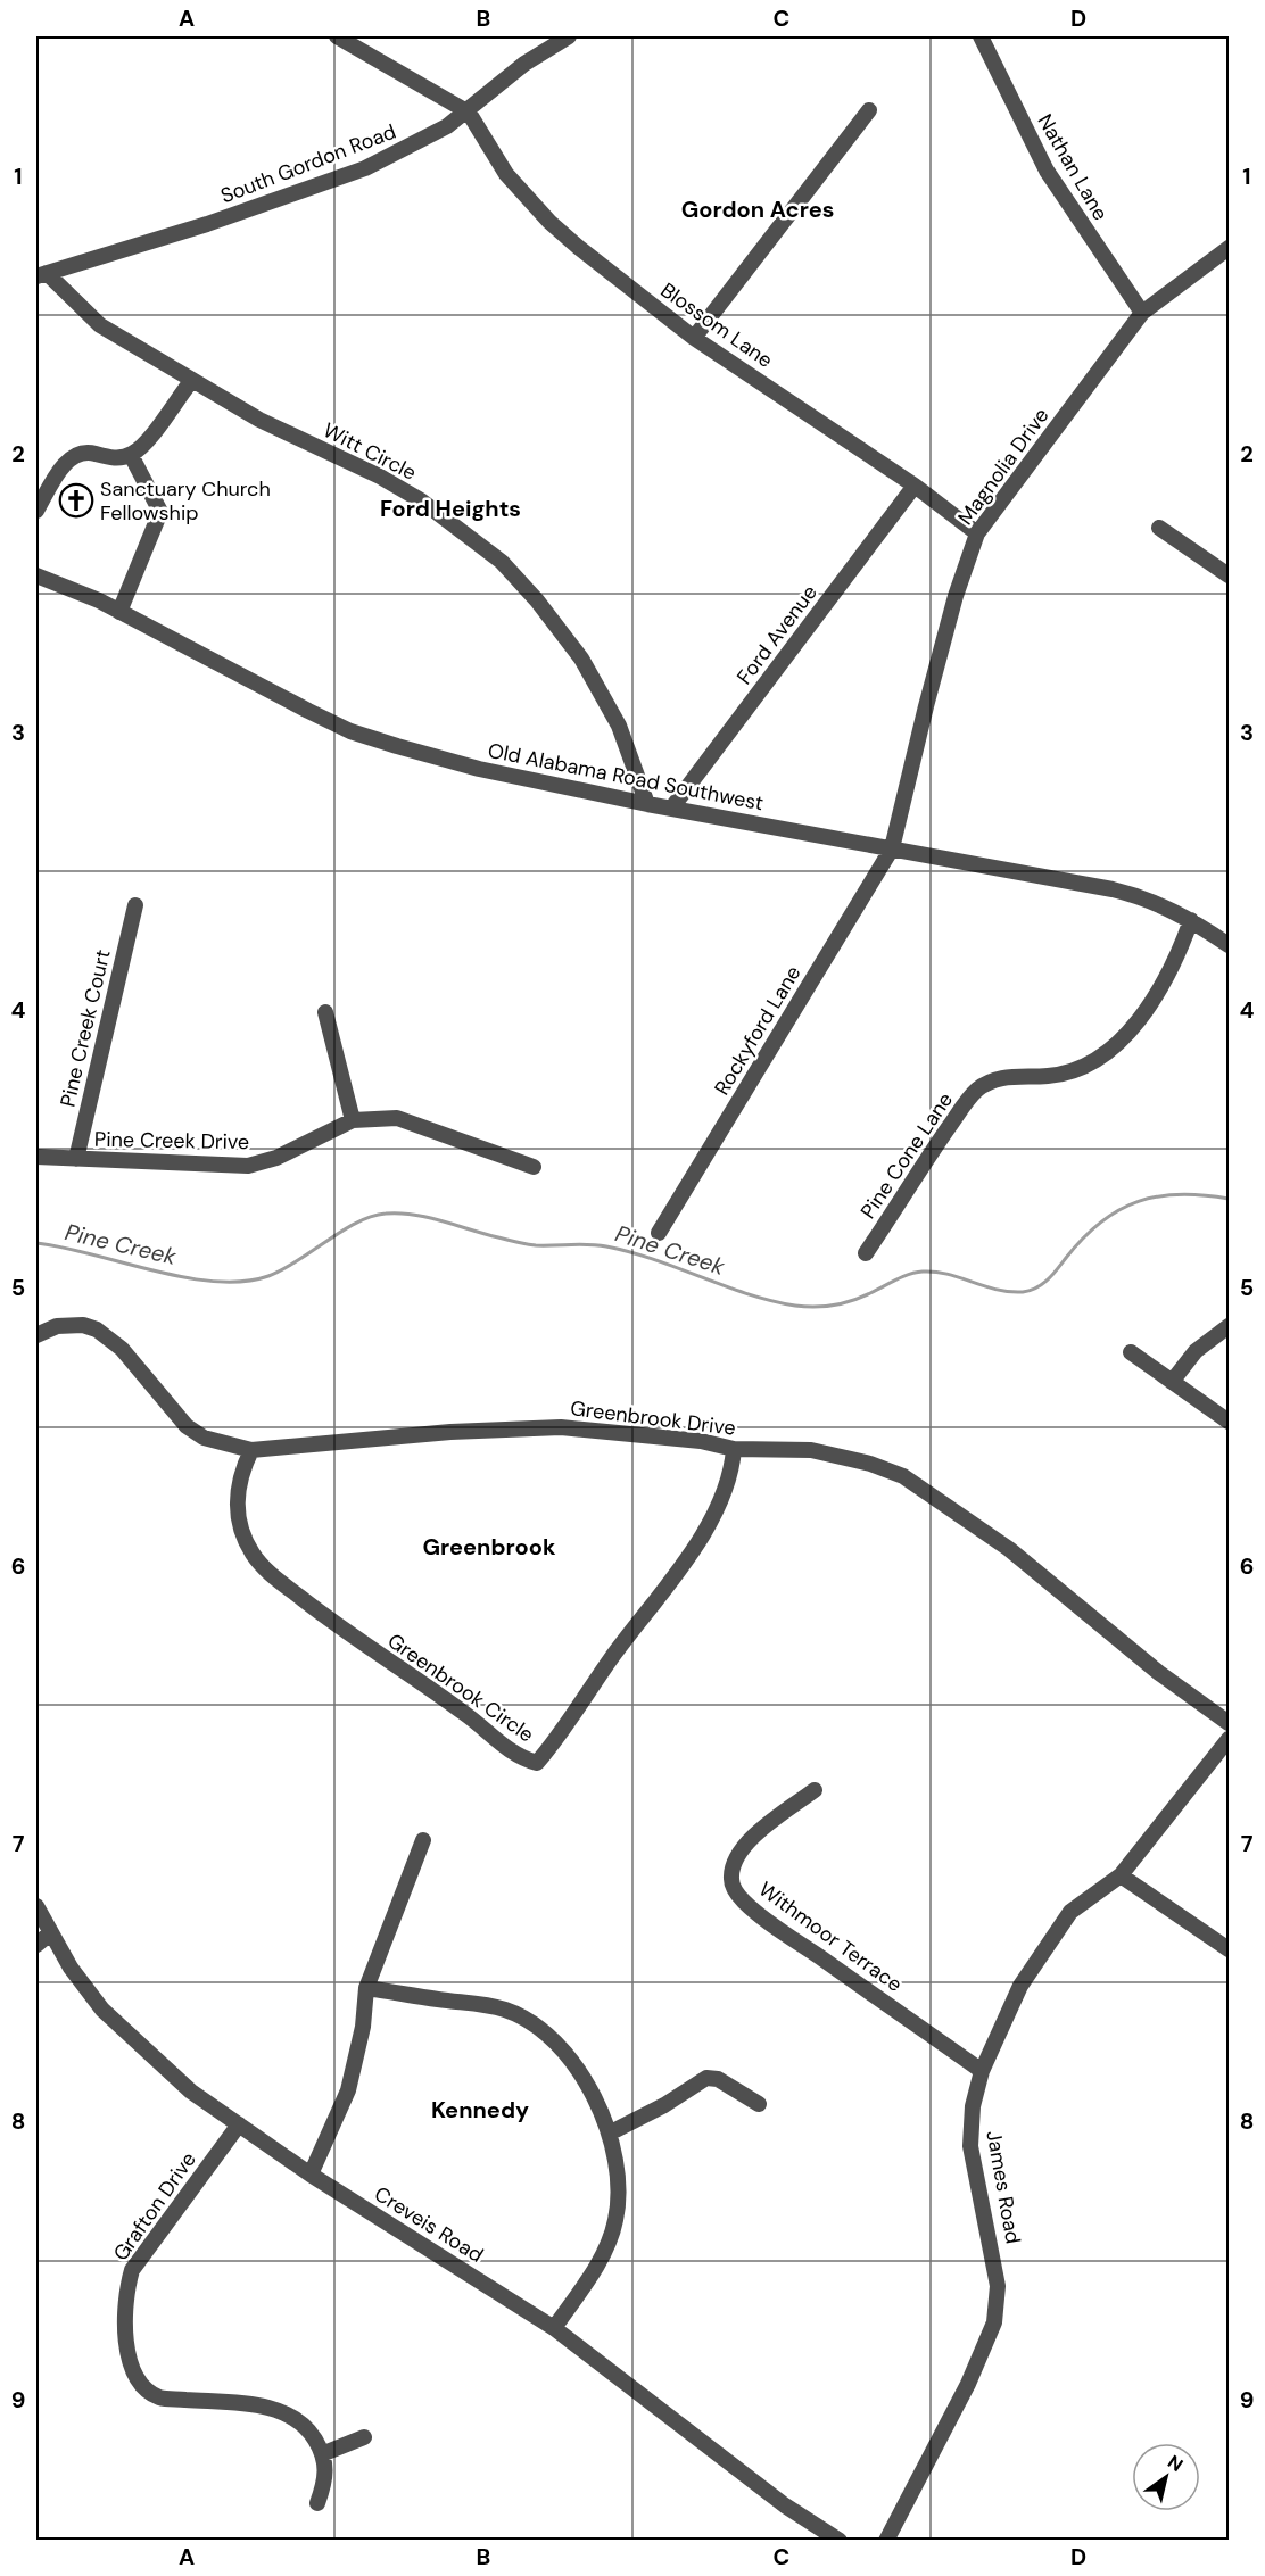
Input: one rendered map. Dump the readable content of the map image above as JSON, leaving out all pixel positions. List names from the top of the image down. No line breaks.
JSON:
{"streets":{"street":["South Gordon Road","Nathan Lane","Blossom Lane","Witt Circle","Magnolia Drive","Ford Avenue","Old Alabama Road Southwest","Pine Creek Court","Rockyford Lane","Pine Creek Drive","Pine Cone Lane","Greenbrook Drive","Greenbrook Circle","Withmoor Terrace","James Road","Grafton Drive","Creveis Road"]},"crossings":[["South Gordon Road","Blossom Lane"],["South Gordon Road","Witt Circle"],["Nathan Lane","Magnolia Drive"],["Blossom Lane","Magnolia Drive"],["Blossom Lane","Ford Avenue"],["Witt Circle","Old Alabama Road Southwest"],["Magnolia Drive","Old Alabama Road Southwest"],["Magnolia Drive","Rockyford Lane"],["Ford Avenue","Old Alabama Road Southwest"],["Old Alabama Road Southwest","Rockyford Lane"],["Old Alabama Road Southwest","Pine Cone Lane"],["Pine Creek Court","Pine Creek Drive"],["Greenbrook Drive","Greenbrook Circle"],["Withmoor Terrace","James Road"],["Grafton Drive","Creveis Road"]],"districts":["Gordon Acres","Ford Heights","Greenbrook","Kennedy"],"water":["Pine Creek"],"places":{"church":["Sanctuary Church Fellowship"]},"north":"top right","grid":{"columns":["A","B","C","D"],"rows":["1","2","3","4","5","6","7","8","9"]}}
